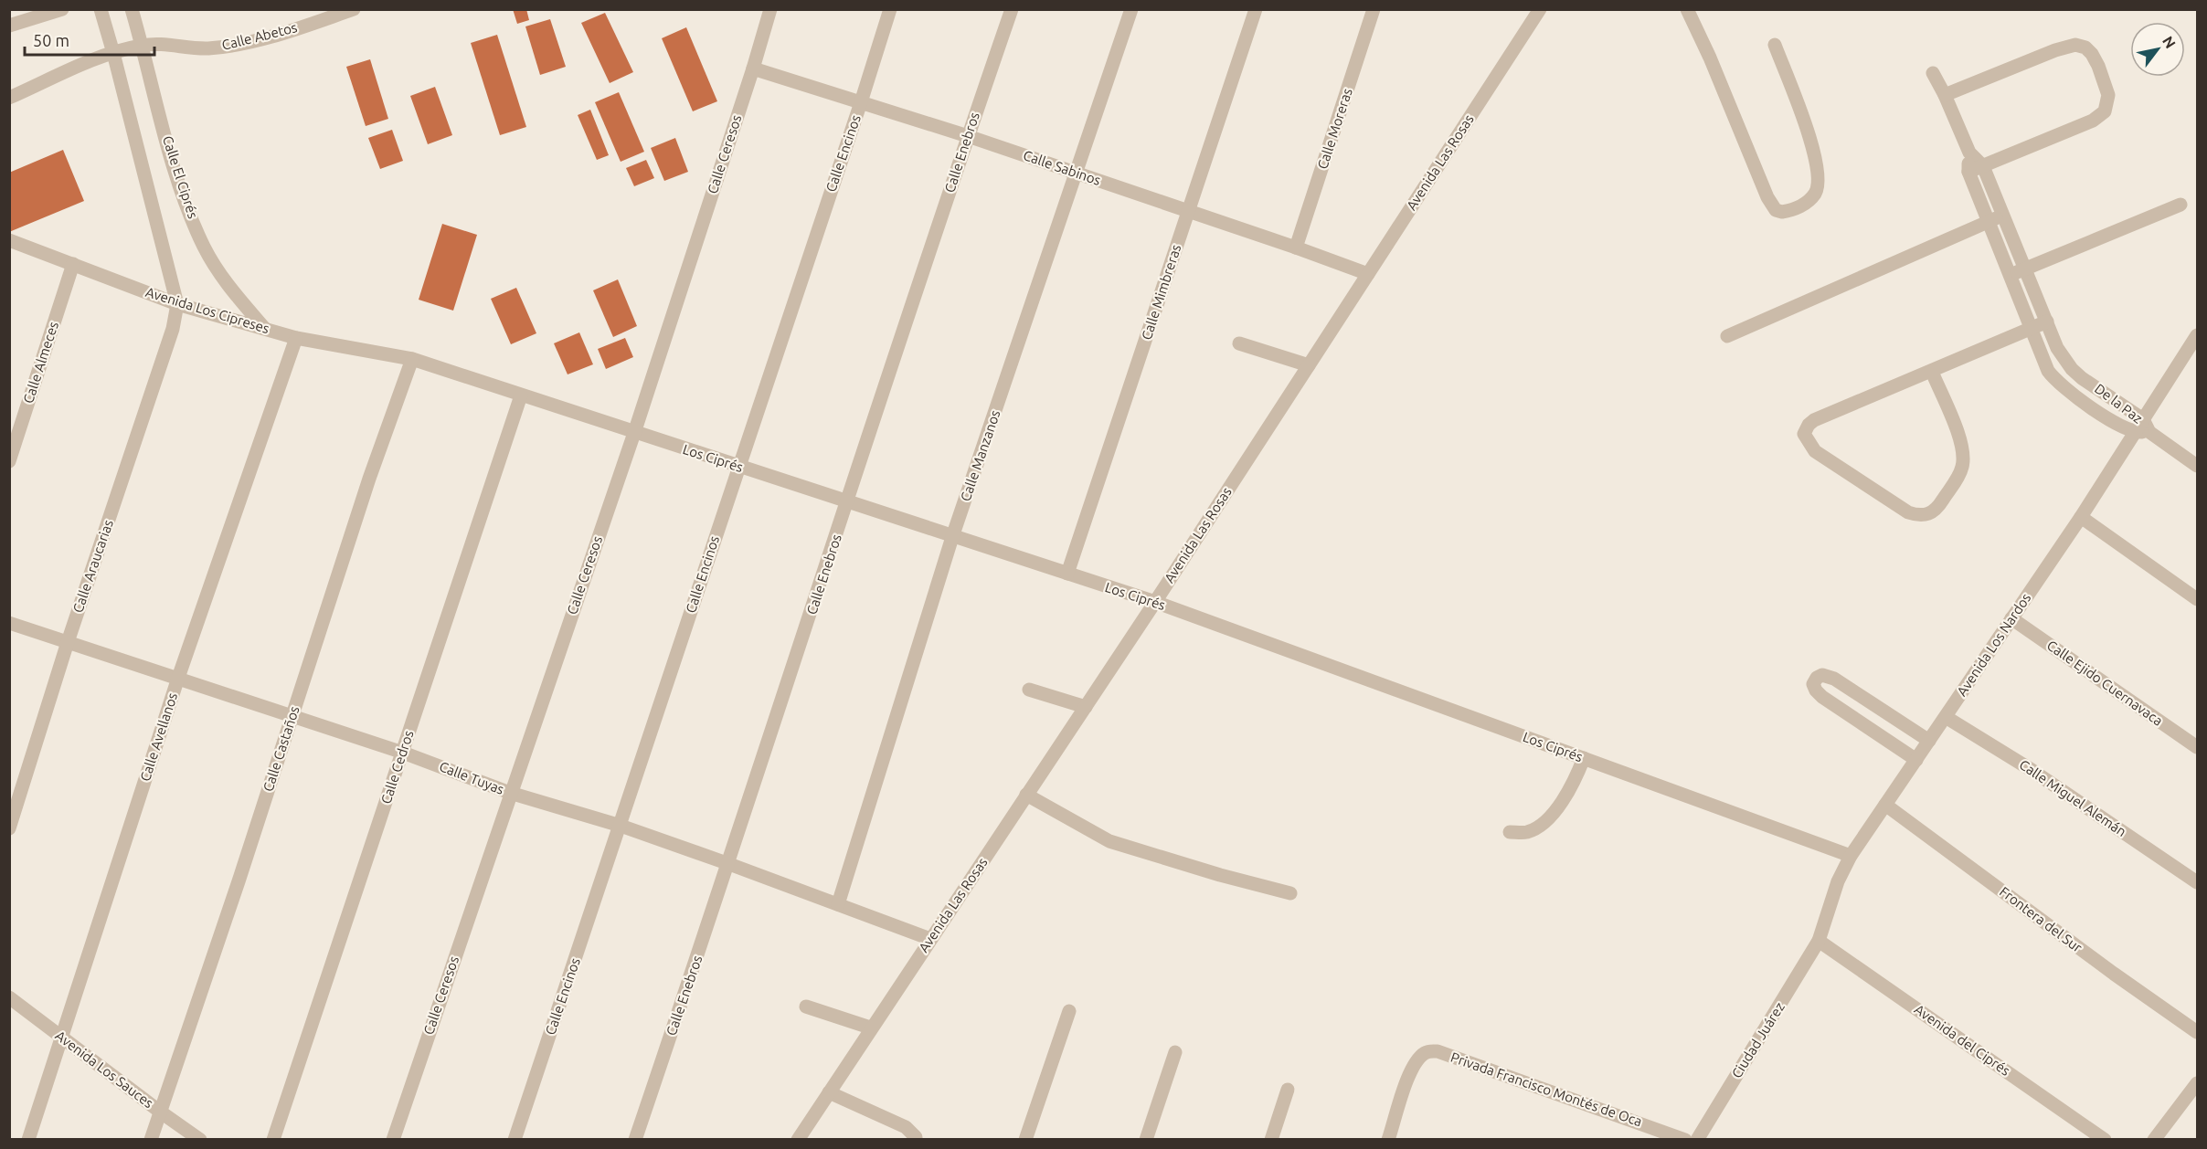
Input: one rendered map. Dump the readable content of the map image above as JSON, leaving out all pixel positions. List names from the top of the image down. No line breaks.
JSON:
{"streets":{"street":["Calle Abetos","Calle Moreras","Calle Enebros","Calle Encinos","Calle Ceresos","Avenida Las Rosas","Calle Sabinos","Calle El Ciprés","Calle Mimbreras","Avenida Los Cipreses","Calle Almeces","De la Paz","Calle Manzanos","Los Ciprés","Calle Araucarias","Avenida Los Nardos","Calle Ejido Cuernavaca","Calle Avellanos","Calle Castaños","Calle Cedros","Calle Tuyas","Calle Miguel Alemán","Frontera del Sur","Ciudad Juárez","Avenida del Ciprés","Avenida Los Sauces","Privada Francisco Montés de Oca"]},"crossings":[["Calle Abetos","Calle El Ciprés"],["Calle Moreras","Calle Sabinos"],["Calle Enebros","Calle Sabinos"],["Calle Enebros","Los Ciprés"],["Calle Enebros","Calle Tuyas"],["Calle Encinos","Calle Sabinos"],["Calle Encinos","Los Ciprés"],["Calle Encinos","Calle Tuyas"],["Calle Ceresos","Calle Sabinos"],["Calle Ceresos","Los Ciprés"],["Calle Ceresos","Calle Tuyas"],["Avenida Las Rosas","Calle Sabinos"],["Avenida Las Rosas","Los Ciprés"],["Avenida Las Rosas","Calle Tuyas"],["Calle Sabinos","Calle Mimbreras"],["Calle Sabinos","Calle Manzanos"],["Calle El Ciprés","Avenida Los Cipreses"],["Calle Mimbreras","Los Ciprés"],["Avenida Los Cipreses","Calle Almeces"],["Avenida Los Cipreses","Los Ciprés"],["Avenida Los Cipreses","Calle Araucarias"],["Avenida Los Cipreses","Calle Avellanos"],["Avenida Los Cipreses","Calle Castaños"],["De la Paz","Avenida Los Nardos"],["Calle Manzanos","Los Ciprés"],["Calle Manzanos","Calle Tuyas"],["Los Ciprés","Avenida Los Nardos"],["Los Ciprés","Calle Castaños"],["Los Ciprés","Calle Cedros"],["Los Ciprés","Ciudad Juárez"],["Calle Araucarias","Calle Tuyas"],["Avenida Los Nardos","Calle Ejido Cuernavaca"],["Avenida Los Nardos","Calle Miguel Alemán"],["Avenida Los Nardos","Frontera del Sur"],["Avenida Los Nardos","Ciudad Juárez"],["Calle Avellanos","Calle Tuyas"],["Calle Avellanos","Avenida Los Sauces"],["Calle Castaños","Calle Tuyas"],["Calle Castaños","Avenida Los Sauces"],["Calle Cedros","Calle Tuyas"],["Ciudad Juárez","Avenida del Ciprés"]],"scale_bar":"50 m","north":"top right"}
